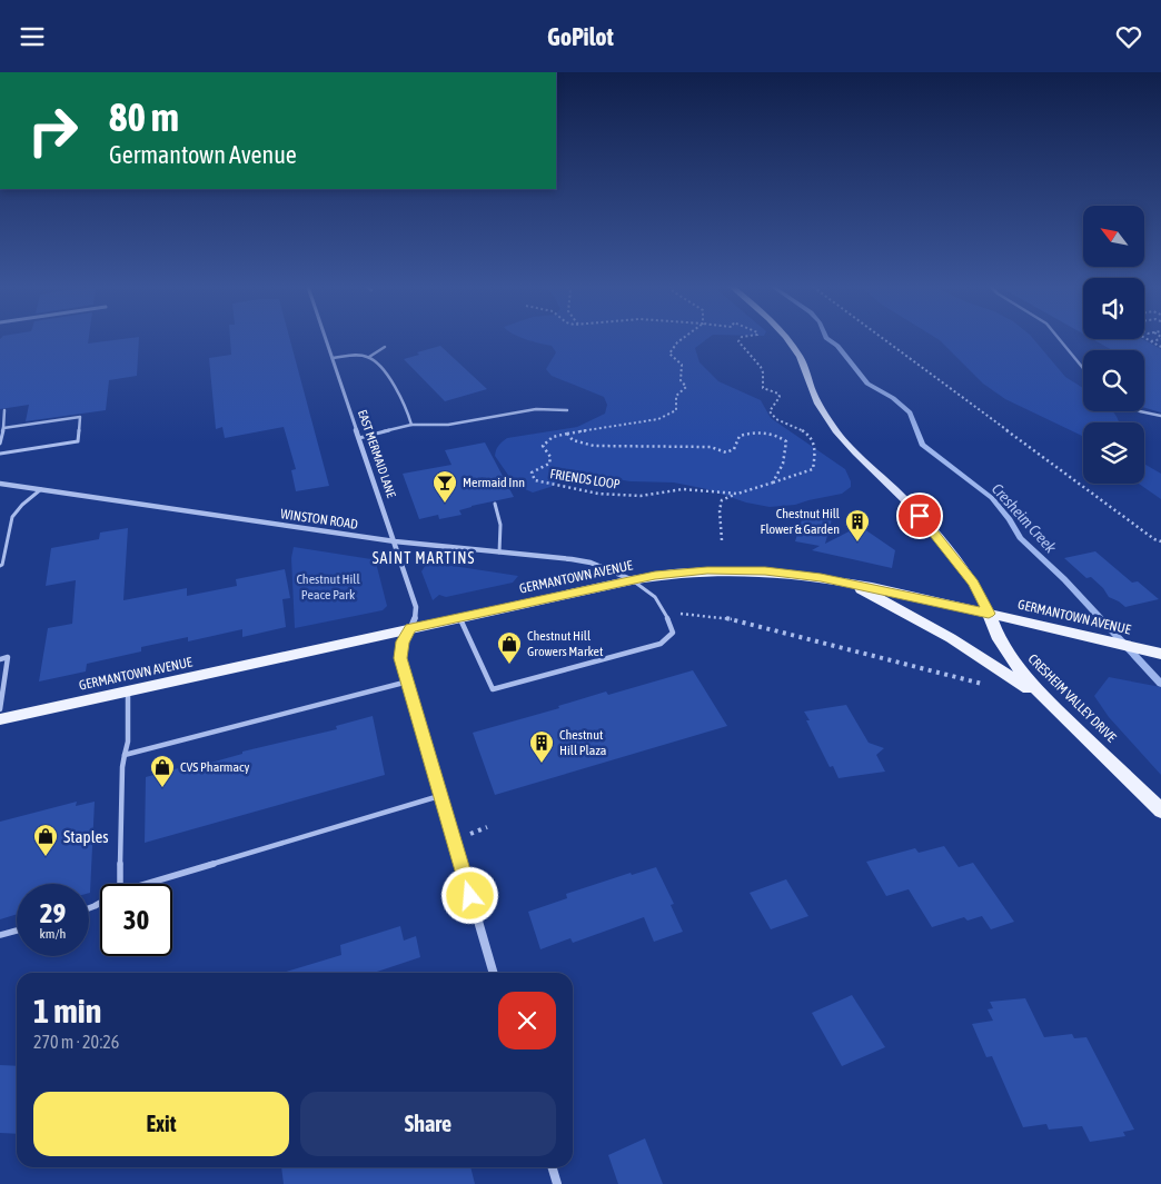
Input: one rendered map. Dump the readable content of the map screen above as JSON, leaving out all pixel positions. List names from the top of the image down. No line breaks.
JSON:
{"streets":{"main road":["GERMANTOWN AVENUE","CRESHEIM VALLEY DRIVE"],"street":["EAST MERMAID LANE","WINSTON ROAD"],"path":["FRIENDS LOOP"]},"crossings":[["EAST MERMAID LANE","WINSTON ROAD"],["EAST MERMAID LANE","GERMANTOWN AVENUE"],["WINSTON ROAD","GERMANTOWN AVENUE"],["GERMANTOWN AVENUE","CRESHEIM VALLEY DRIVE"]],"districts":["SAINT MARTINS"],"water":["Cresheim Creek"],"parks":["Chestnut Hill Peace Park"],"places":{"bar":["Mermaid Inn"],"building":["Chestnut Hill Flower & Garden","Chestnut Hill Plaza"],"shop":["Chestnut Hill Growers Market","CVS Pharmacy","Staples"]},"north":"top left","page":{"header":"GoPilot","turn":["80 m","Germantown Avenue"],"speed":"29 km/h","limit":"30","heading":["1 min","270 m · 20:26"],"buttons":["Exit","Share"]}}
